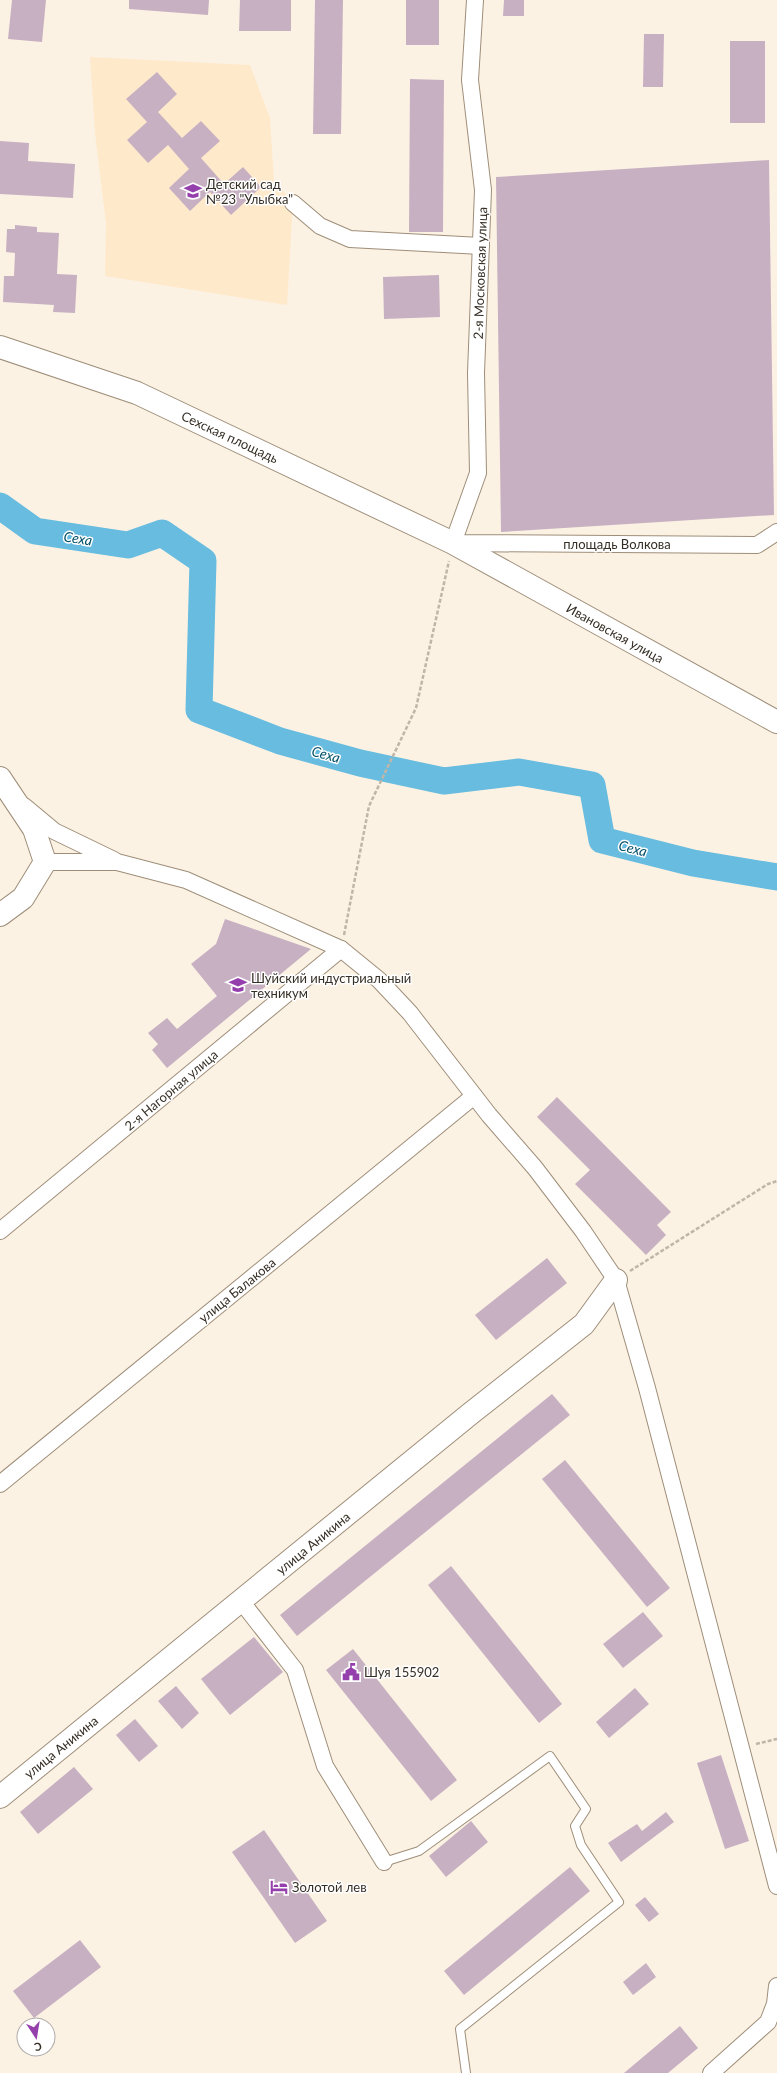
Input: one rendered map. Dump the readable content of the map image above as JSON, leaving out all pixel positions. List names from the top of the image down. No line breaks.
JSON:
{"streets":{"street":["2-я Московская улица","Сехская площадь","площадь Волкова","Ивановская улица","2-я Нагорная улица","улица Балакова","улица Аникина"]},"crossings":[["2-я Московская улица","Сехская площадь"],["2-я Московская улица","площадь Волкова"],["2-я Московская улица","Ивановская улица"],["Сехская площадь","площадь Волкова"],["Сехская площадь","Ивановская улица"],["площадь Волкова","Ивановская улица"]],"water":["Сеха"],"places":{"school or university":["Детский сад №23 \"Улыбка\"","Шуйский индустриальный техникум"],"public building":["Шуя 155902"],"hotel":["Золотой лев"]},"north":"bottom"}
